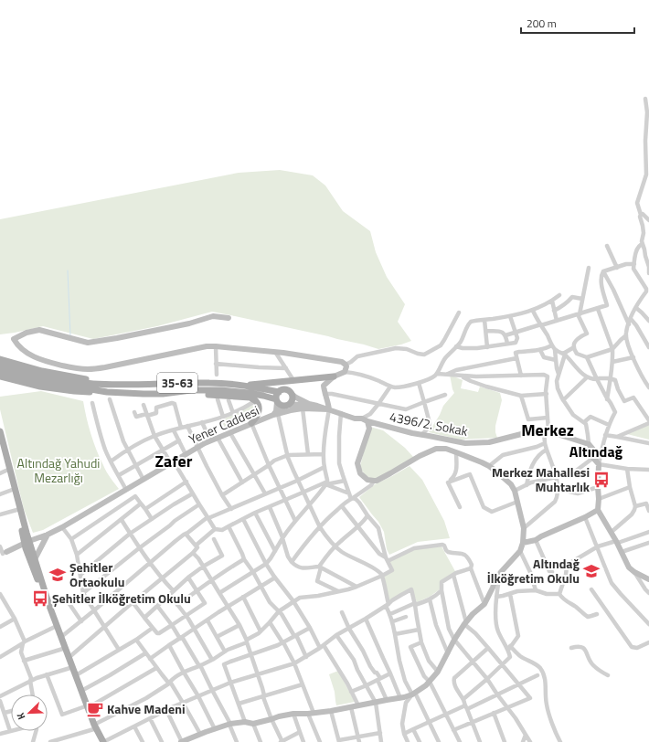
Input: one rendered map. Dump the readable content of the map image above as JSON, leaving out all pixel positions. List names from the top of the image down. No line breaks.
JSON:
{"streets":{"main road":["35-63","4396/2. Sokak","Yener Caddesi"]},"crossings":[["35-63","Yener Caddesi"],["4396/2. Sokak","Yener Caddesi"]],"districts":["Merkez","Altındağ","Zafer"],"parks":["Altındağ Yahudi Mezarlığı"],"places":{"bus stop":["Merkez Mahallesi Muhtarlık","Şehitler İlköğretim Okulu"],"school or university":["Altındağ İlköğretim Okulu","Şehitler Ortaokulu"],"cafe":["Kahve Madeni"]},"scale_bar":"200 m","north":"bottom left"}
